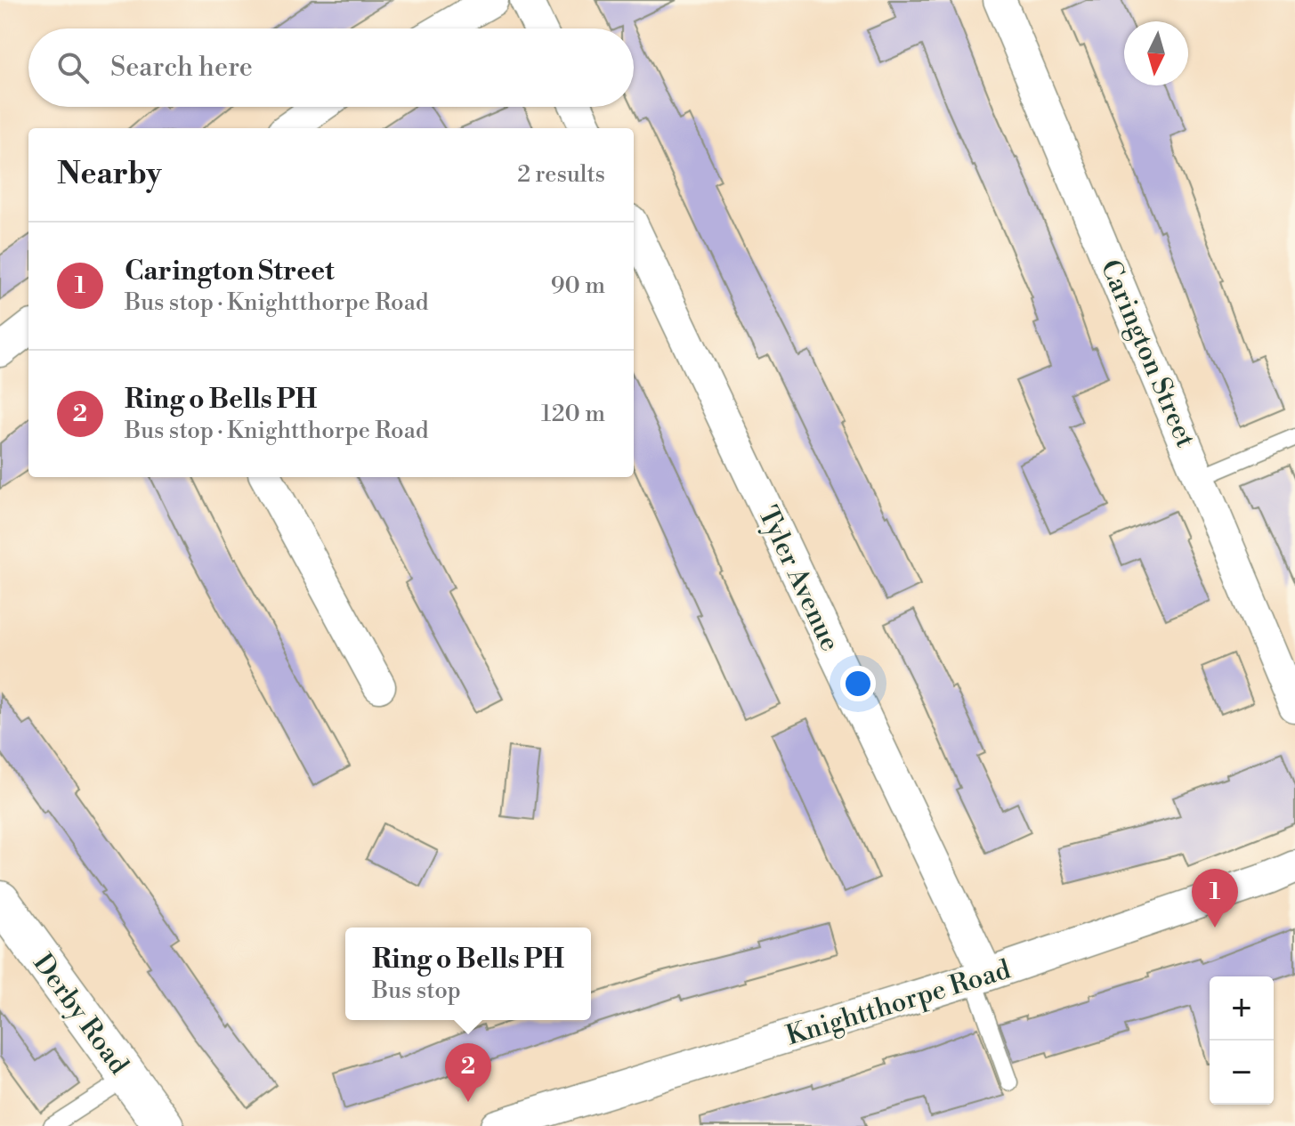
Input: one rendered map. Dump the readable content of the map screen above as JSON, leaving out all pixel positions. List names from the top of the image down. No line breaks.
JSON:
{"streets":{"highway":["Derby Road"],"street":["Carington Street","Tyler Avenue","Knightthorpe Road"]},"crossings":[["Tyler Avenue","Knightthorpe Road"]],"north":"bottom","page":{"search":"Search here","heading":["Nearby","2 results"],"list":[{"mark":"1","name":"Carington Street","note":"Bus stop · Knightthorpe Road","value":"90 m"},{"mark":"2","name":"Ring o Bells PH","note":"Bus stop · Knightthorpe Road","value":"120 m"}],"pins":["1","2"],"popup":["Ring o Bells PH","Bus stop"],"map_buttons":["+","−"]}}
